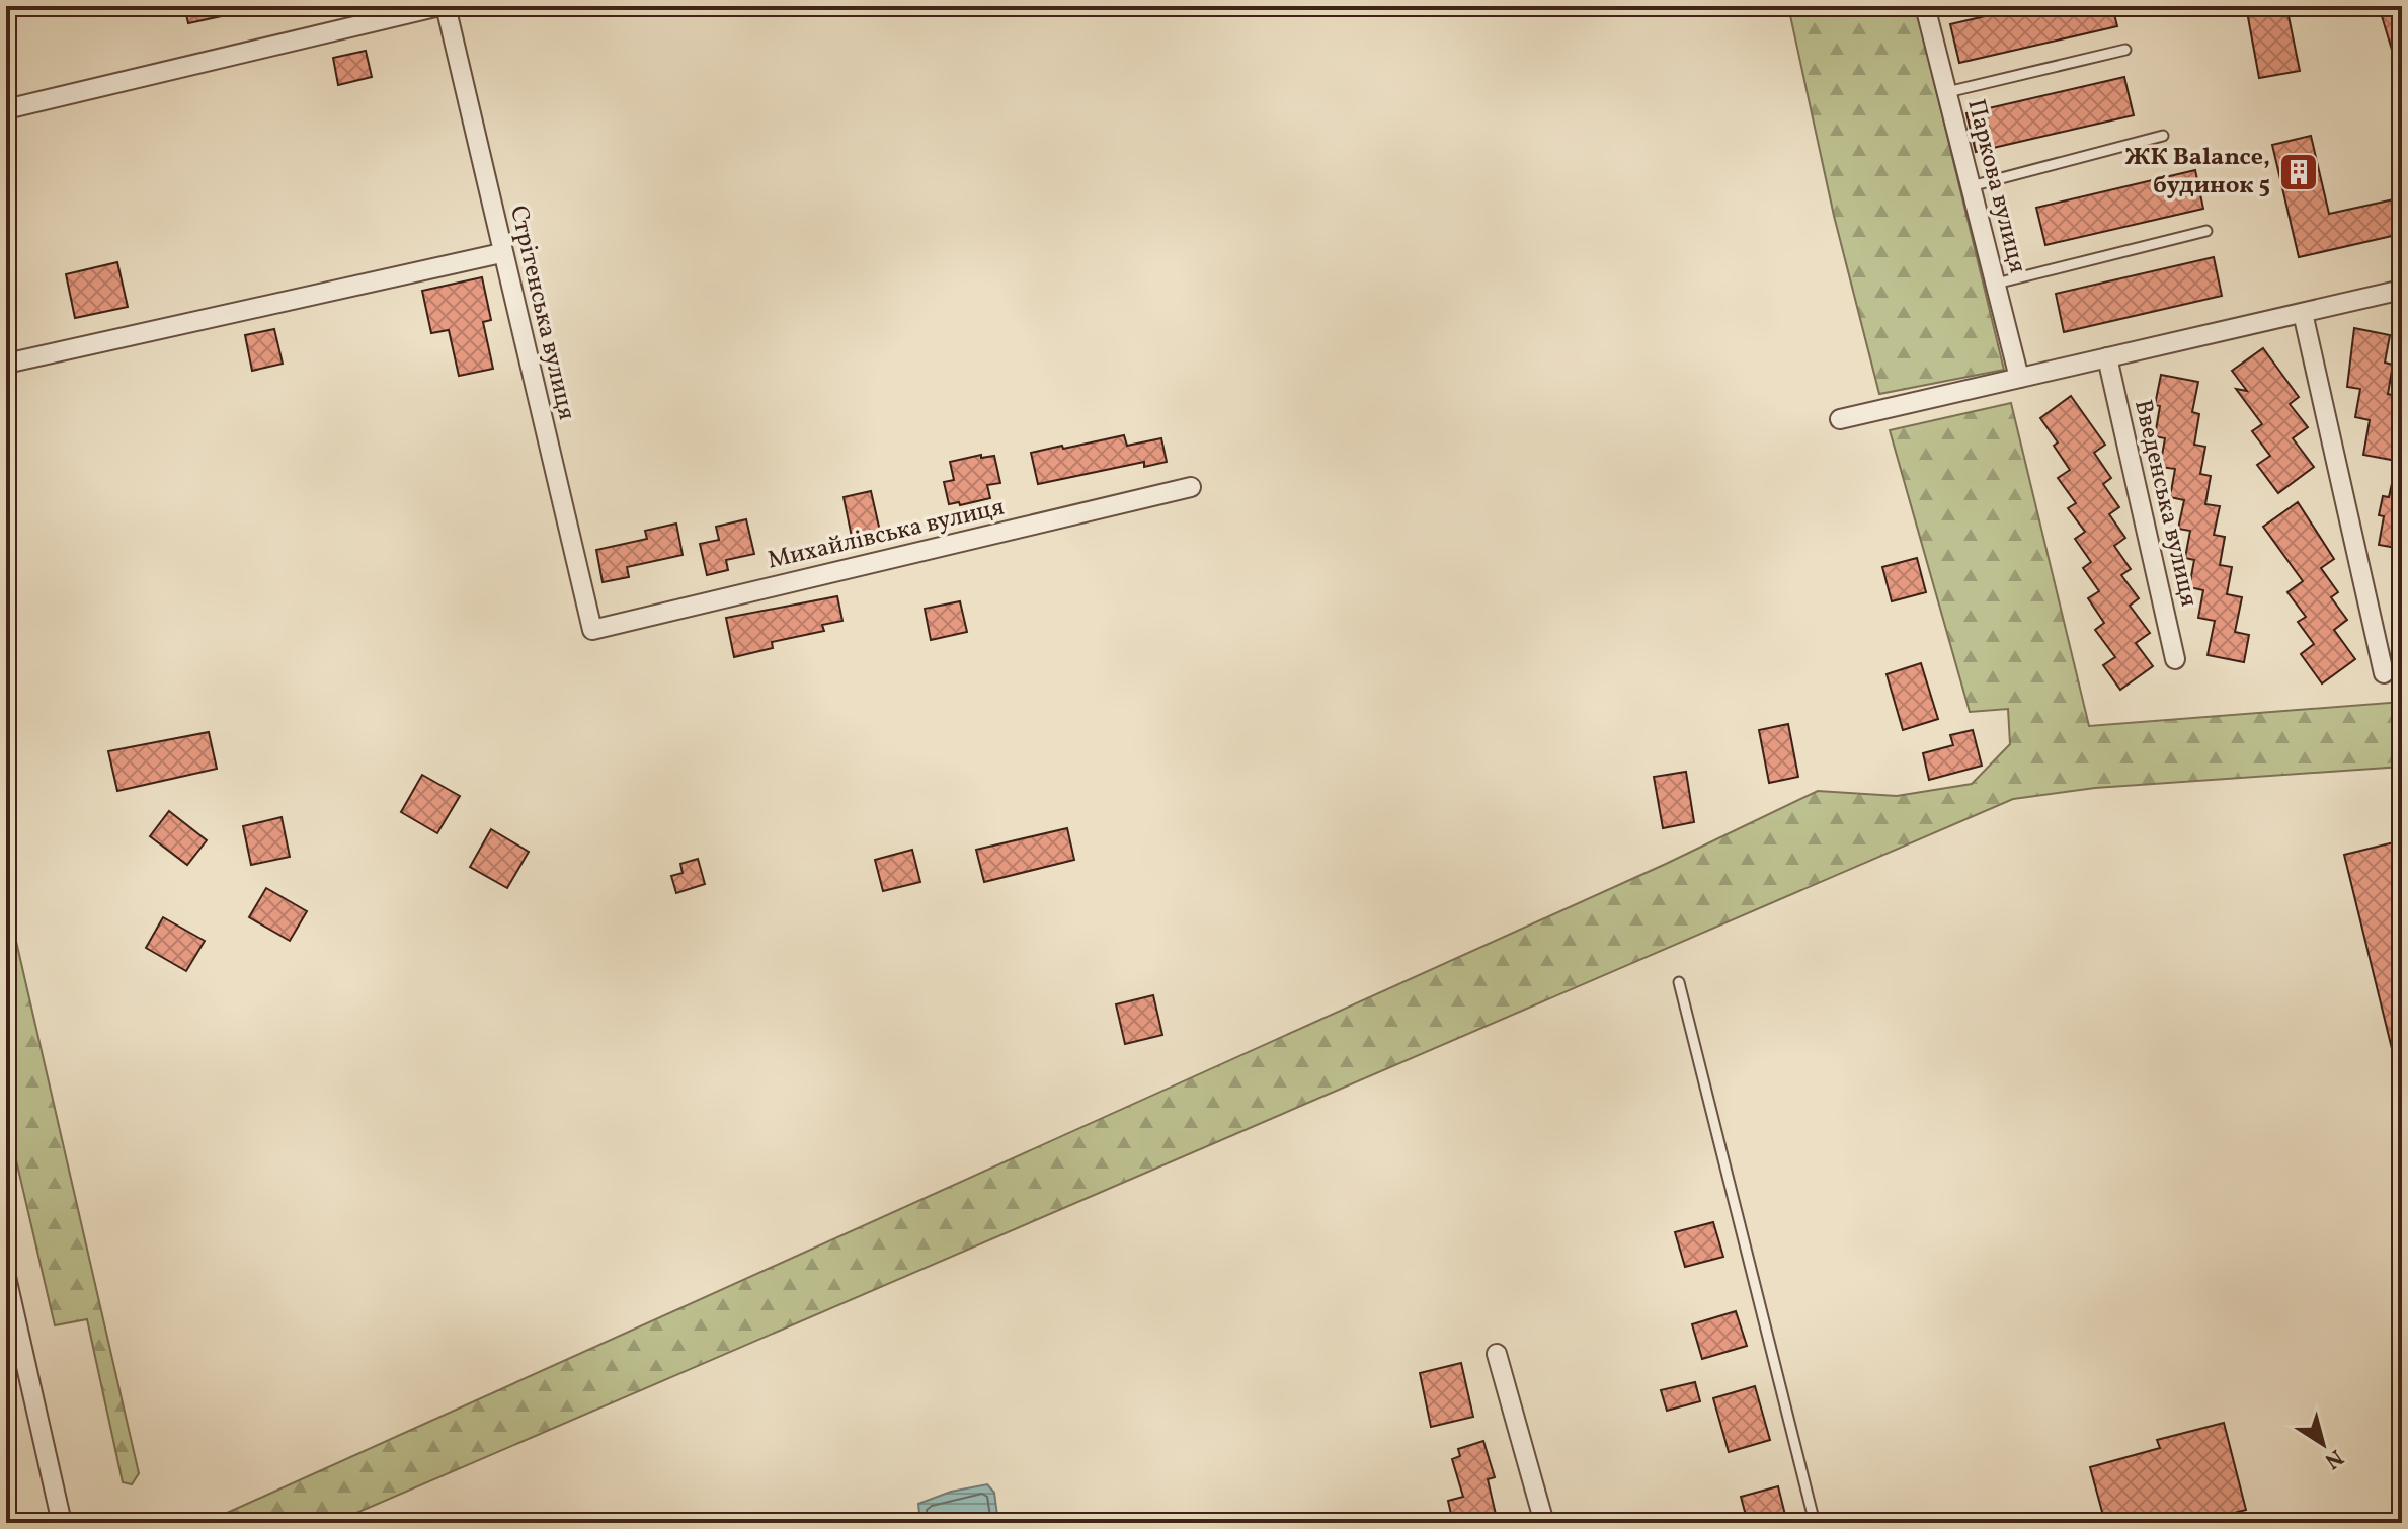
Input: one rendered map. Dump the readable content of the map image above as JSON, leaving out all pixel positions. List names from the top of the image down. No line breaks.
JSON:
{"streets":{"street":["Паркова вулиця","Стрітенська вулиця","Введенська вулиця","Михайлівська вулиця"]},"crossings":[["Стрітенська вулиця","Михайлівська вулиця"]],"places":{"building":["ЖК Balance, будинок 5"]},"north":"bottom right"}
